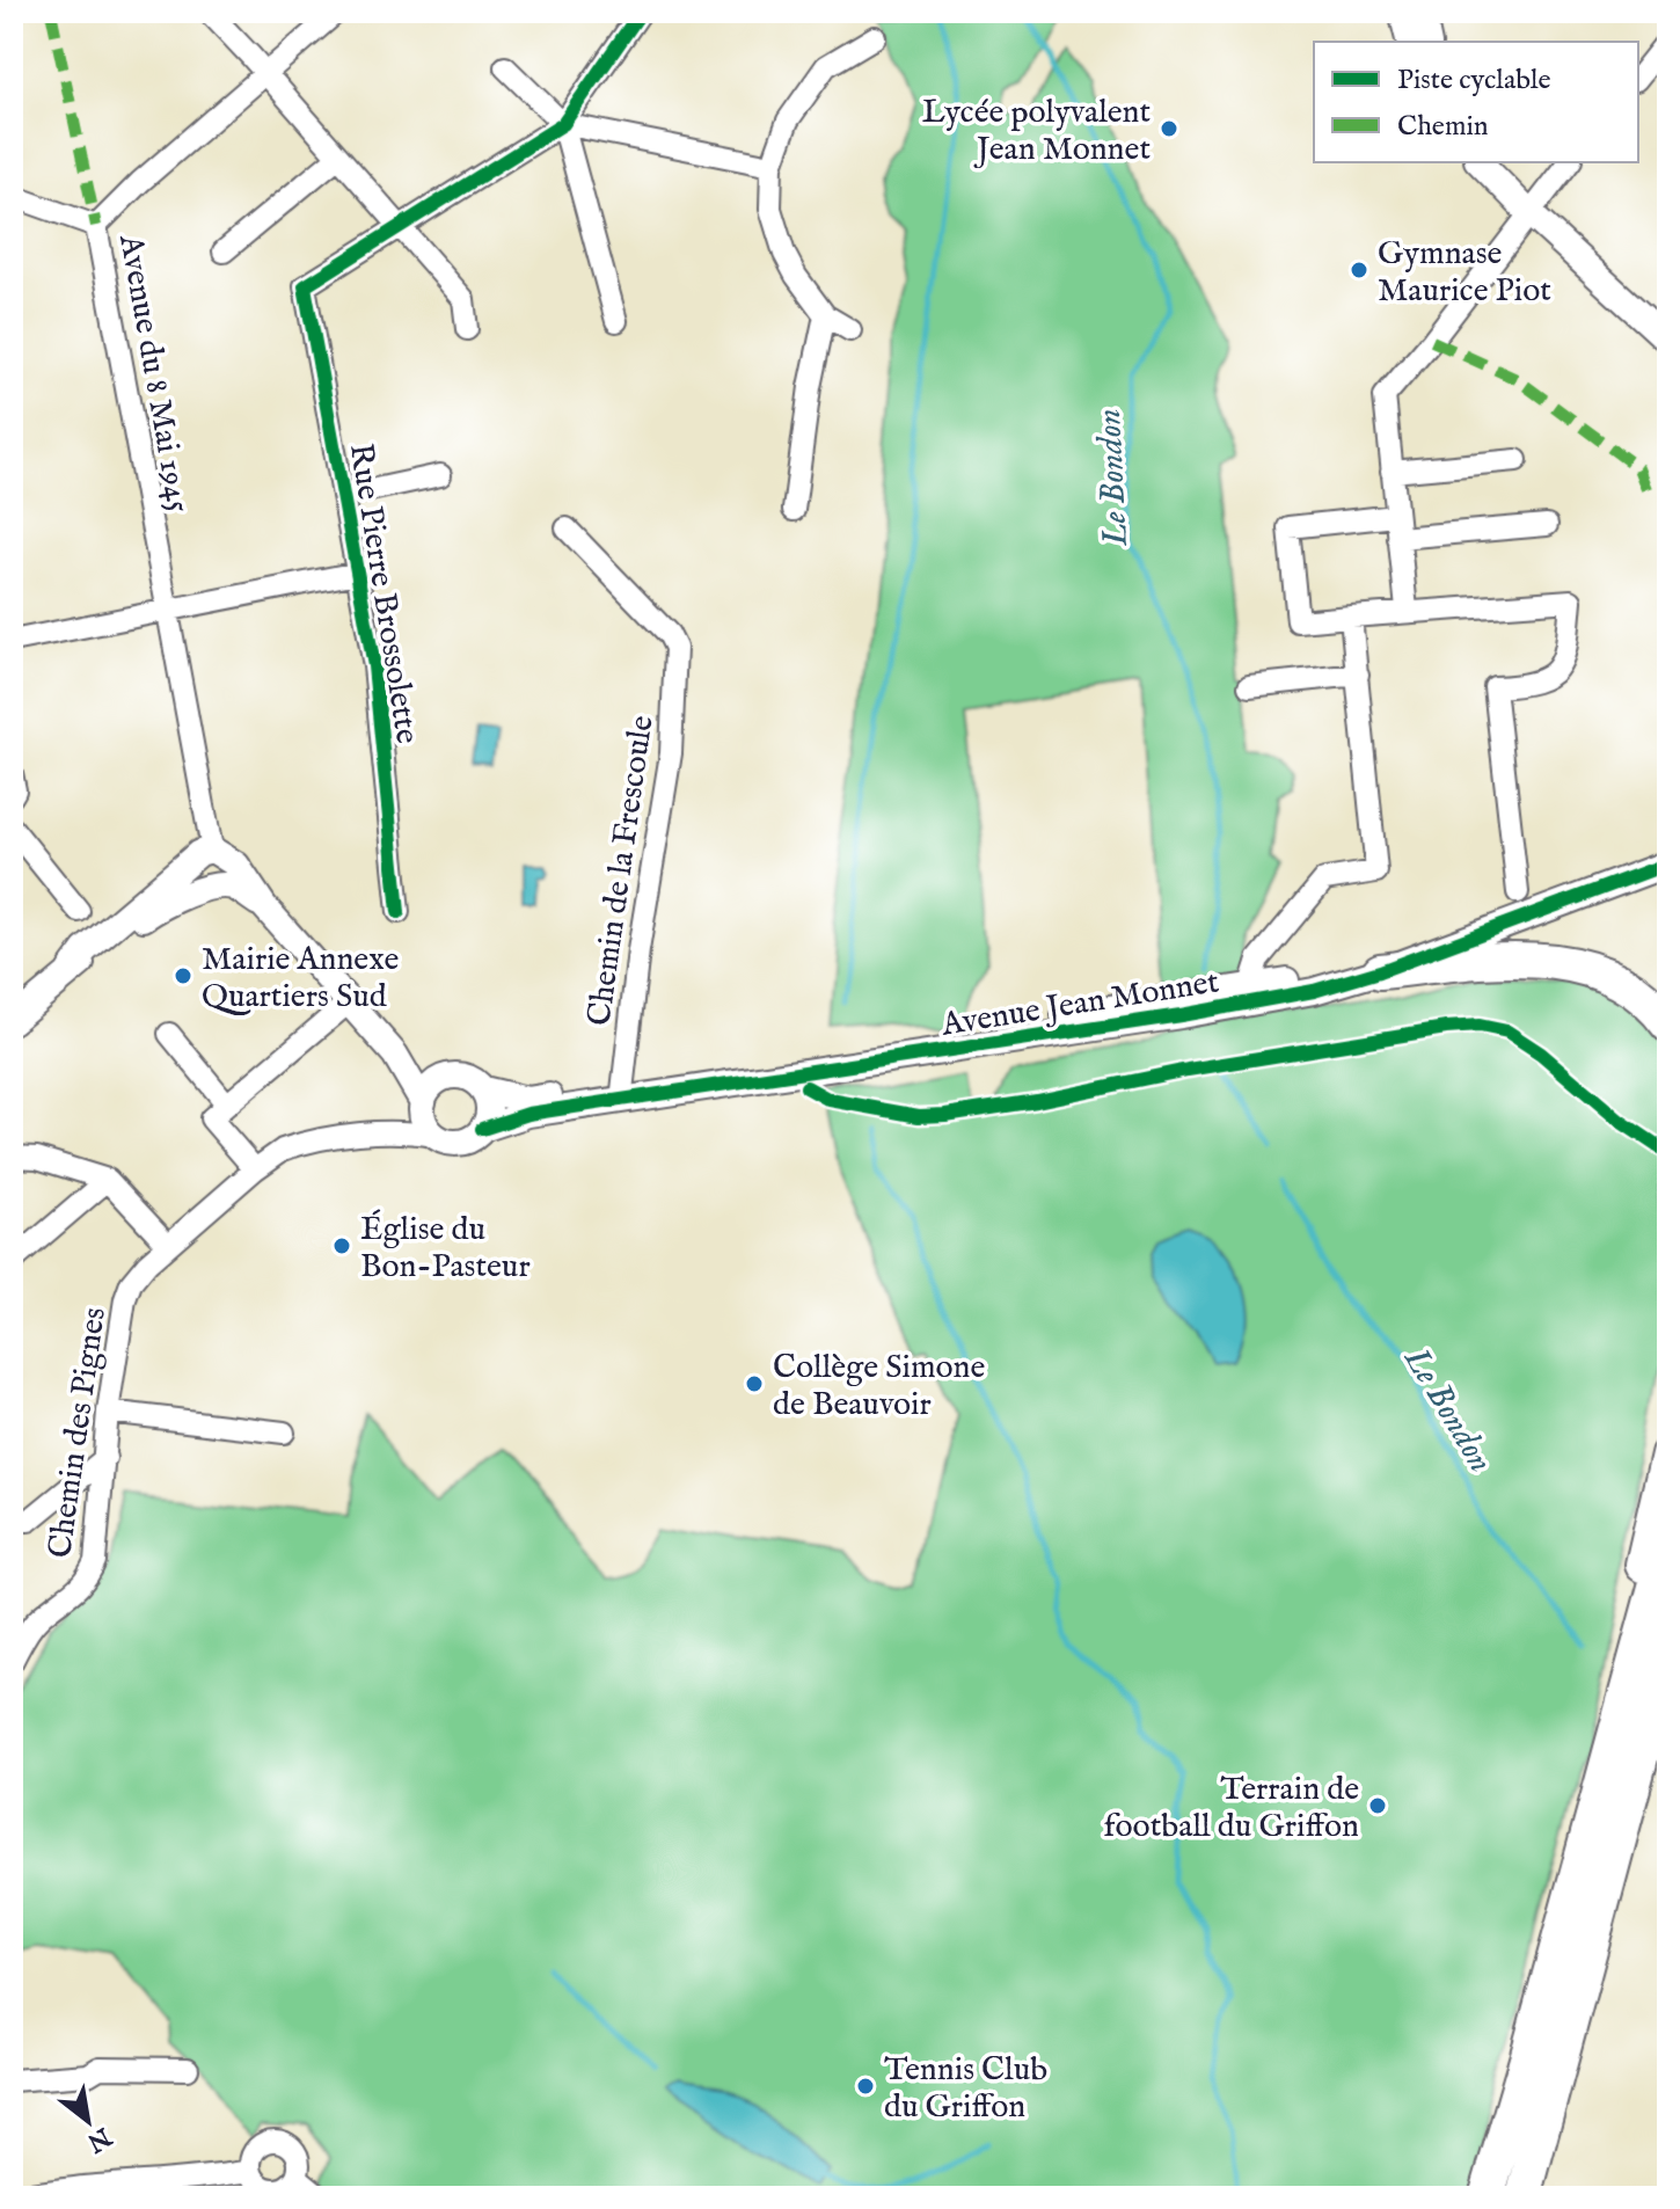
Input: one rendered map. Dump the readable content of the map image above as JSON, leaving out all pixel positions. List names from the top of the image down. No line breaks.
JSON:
{"streets":{"street":["Avenue du 8 Mai 1945","Rue Pierre Brossolette","Chemin de la Frescoule","Avenue Jean Monnet","Chemin des Pignes"]},"crossings":[["Chemin de la Frescoule","Avenue Jean Monnet"],["Avenue Jean Monnet","Chemin des Pignes"]],"water":["Le Bondon"],"places":["Lycée polyvalent Jean Monnet","Gymnase Maurice Piot","Mairie Annexe Quartiers Sud","Église du Bon-Pasteur","Collège Simone de Beauvoir","Terrain de football du Griffon","Tennis Club du Griffon"],"legend":["Piste cyclable","Chemin"],"north":"bottom right"}
